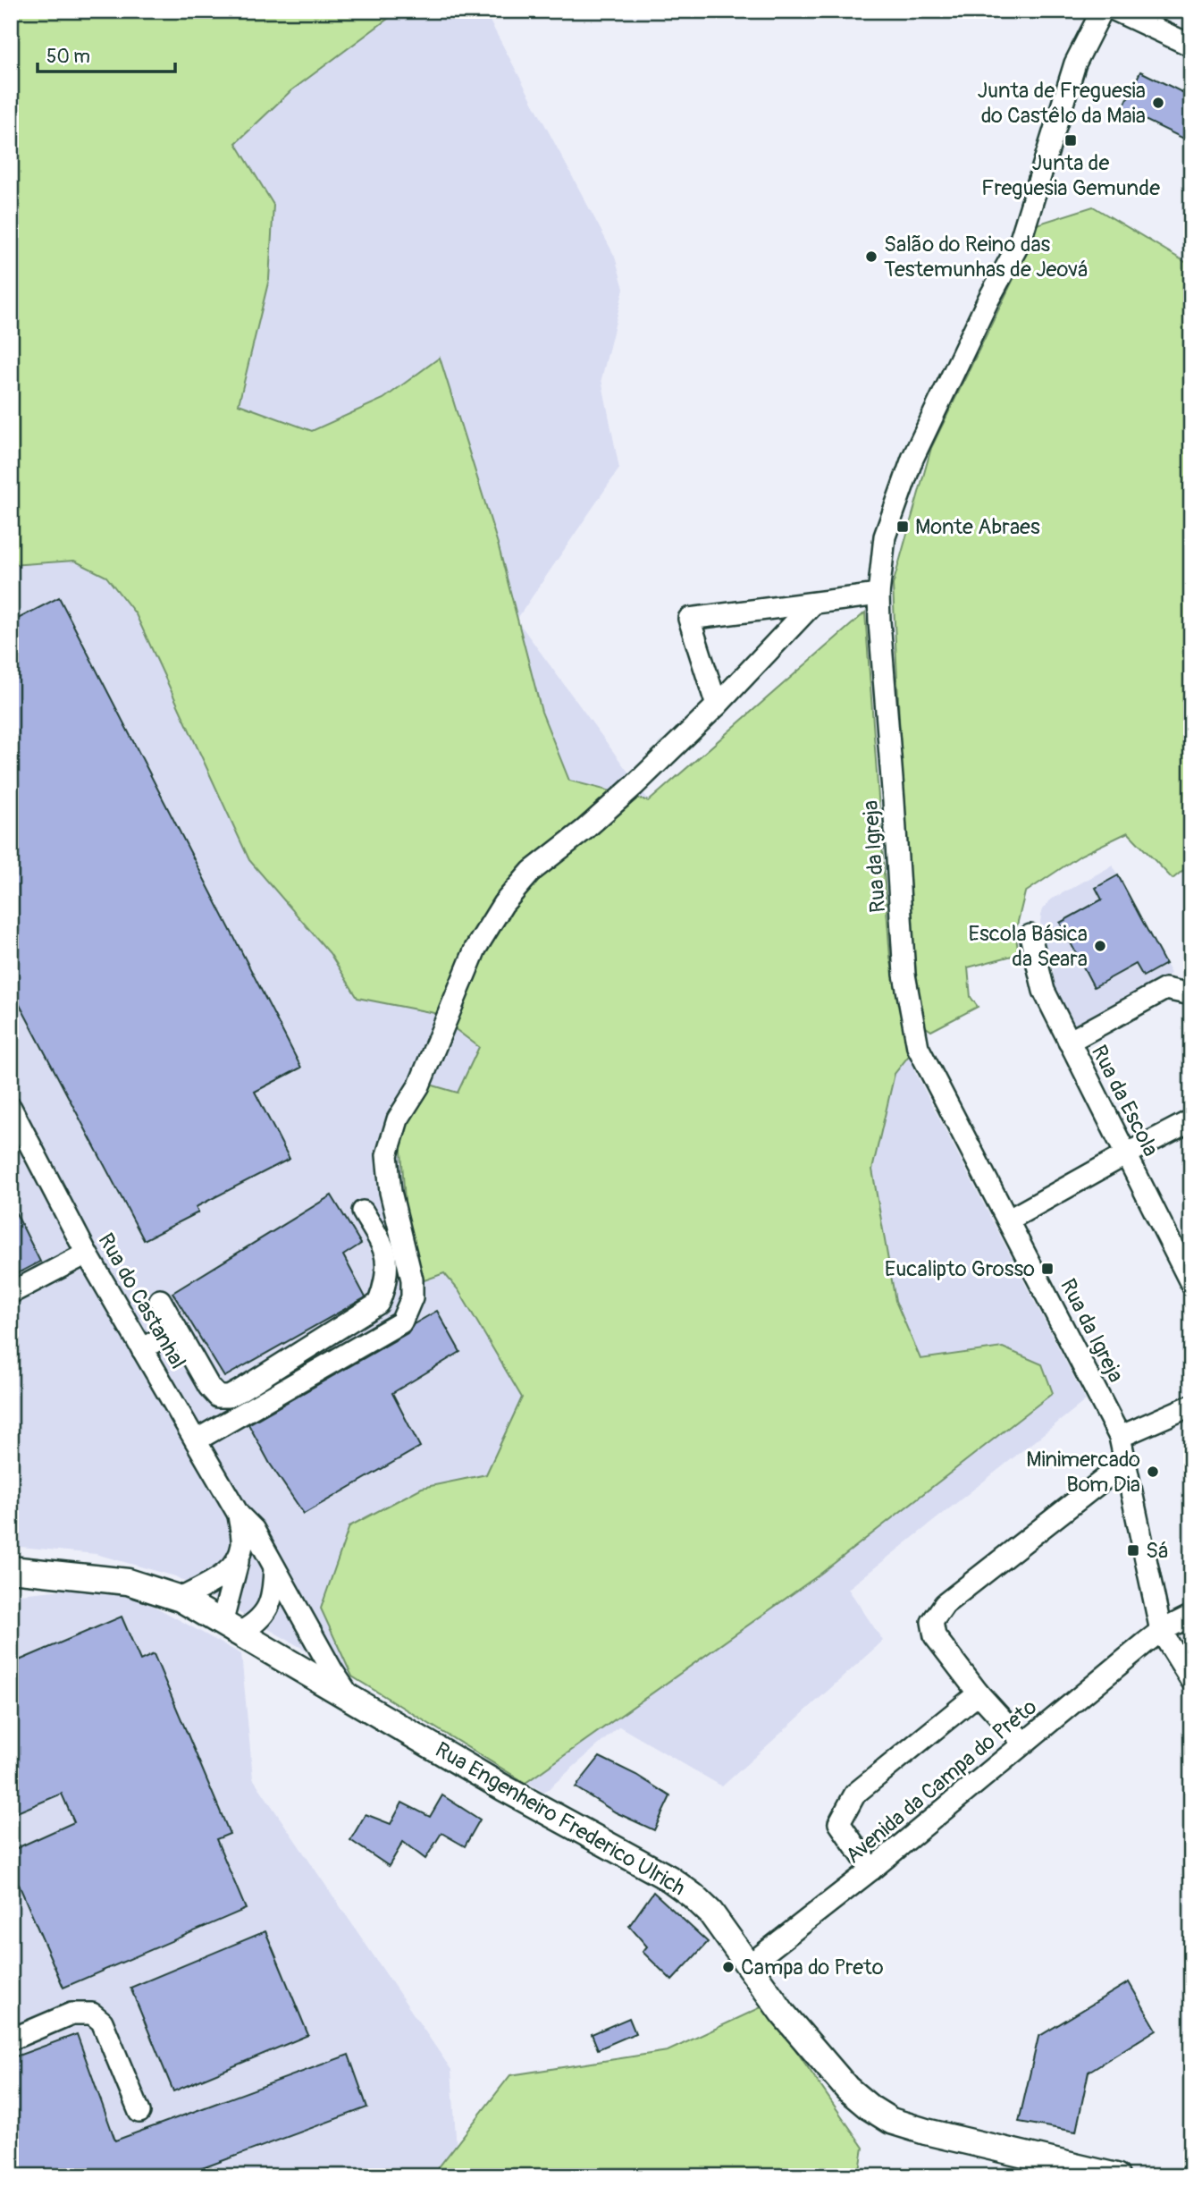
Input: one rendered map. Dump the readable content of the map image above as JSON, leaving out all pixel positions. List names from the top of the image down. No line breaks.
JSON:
{"streets":{"main road":["Rua Engenheiro Frederico Ulrich"],"street":["Rua da Igreja","Rua da Escola","Rua do Castanhal","Avenida da Campa do Preto"]},"crossings":[["Rua da Igreja","Avenida da Campa do Preto"],["Rua do Castanhal","Rua Engenheiro Frederico Ulrich"],["Avenida da Campa do Preto","Rua Engenheiro Frederico Ulrich"]],"places":{"other":["Junta de Freguesia do Castêlo da Maia","Salão do Reino das Testemunhas de Jeová","Escola Básica da Seara","Minimercado Bom Dia","Campa do Preto"],"transit":["Junta de Freguesia Gemunde","Monte Abraes","Eucalipto Grosso","Sá"]},"scale_bar":"50 m"}
